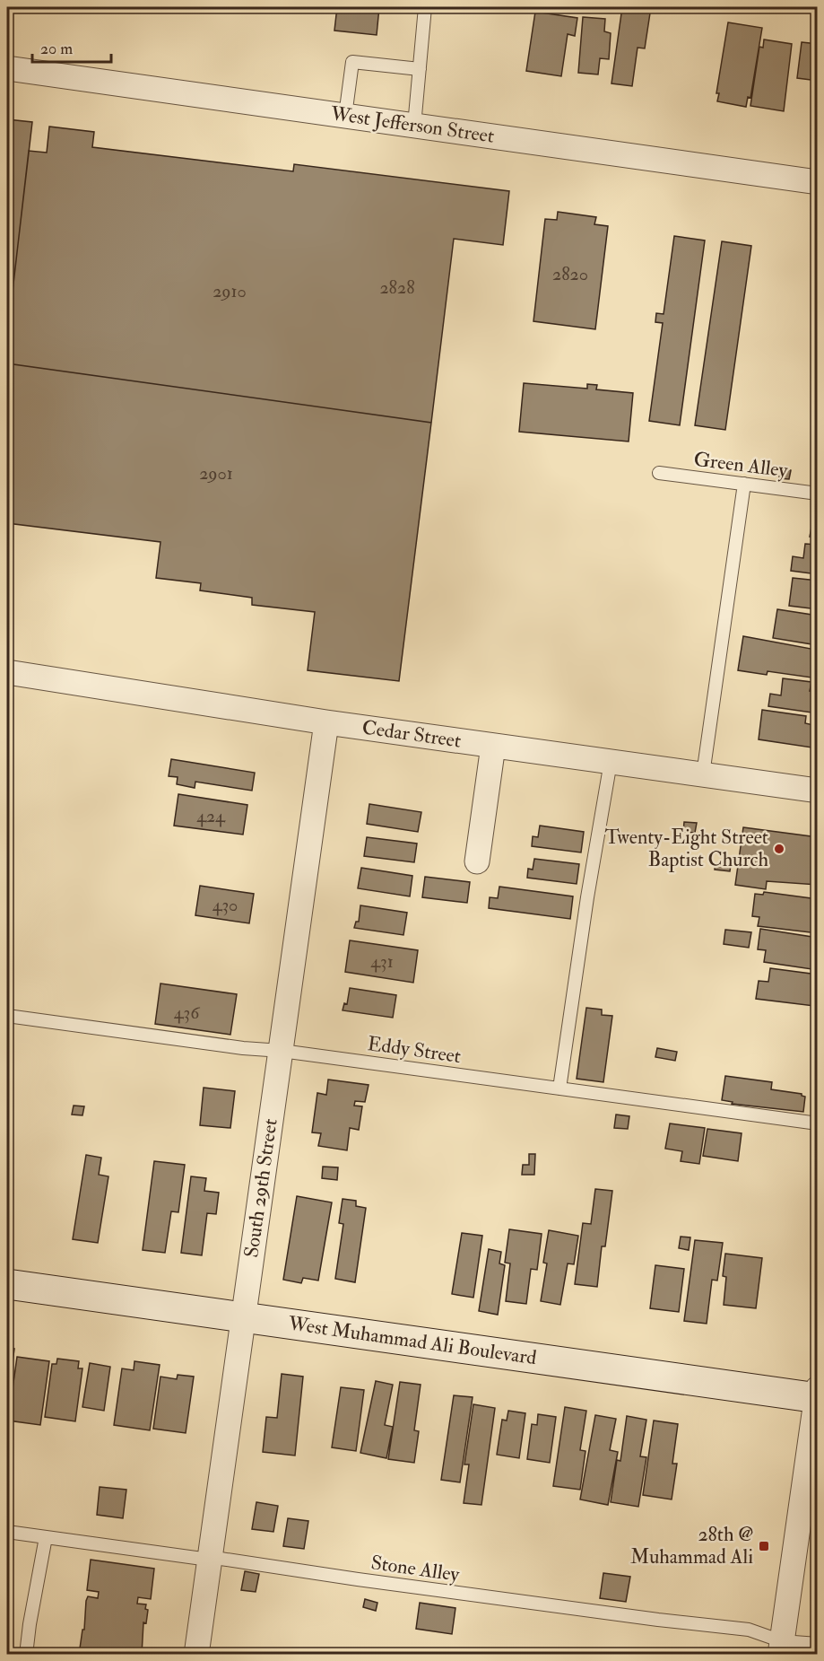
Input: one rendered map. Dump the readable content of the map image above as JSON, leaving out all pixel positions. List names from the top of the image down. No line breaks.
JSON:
{"streets":{"main road":["West Muhammad Ali Boulevard"],"street":["West Jefferson Street","Cedar Street","South 29th Street"],"lane":["Green Alley","Eddy Street","Stone Alley"]},"crossings":[["Cedar Street","South 29th Street"],["Eddy Street","South 29th Street"],["South 29th Street","West Muhammad Ali Boulevard"],["South 29th Street","Stone Alley"]],"places":{"other":["Twenty-Eight Street Baptist Church"],"transit":["28th @ Muhammad Ali"]},"house_numbers":["2820","2828","2910","2901","424","430","431","436"],"scale_bar":"20 m"}
